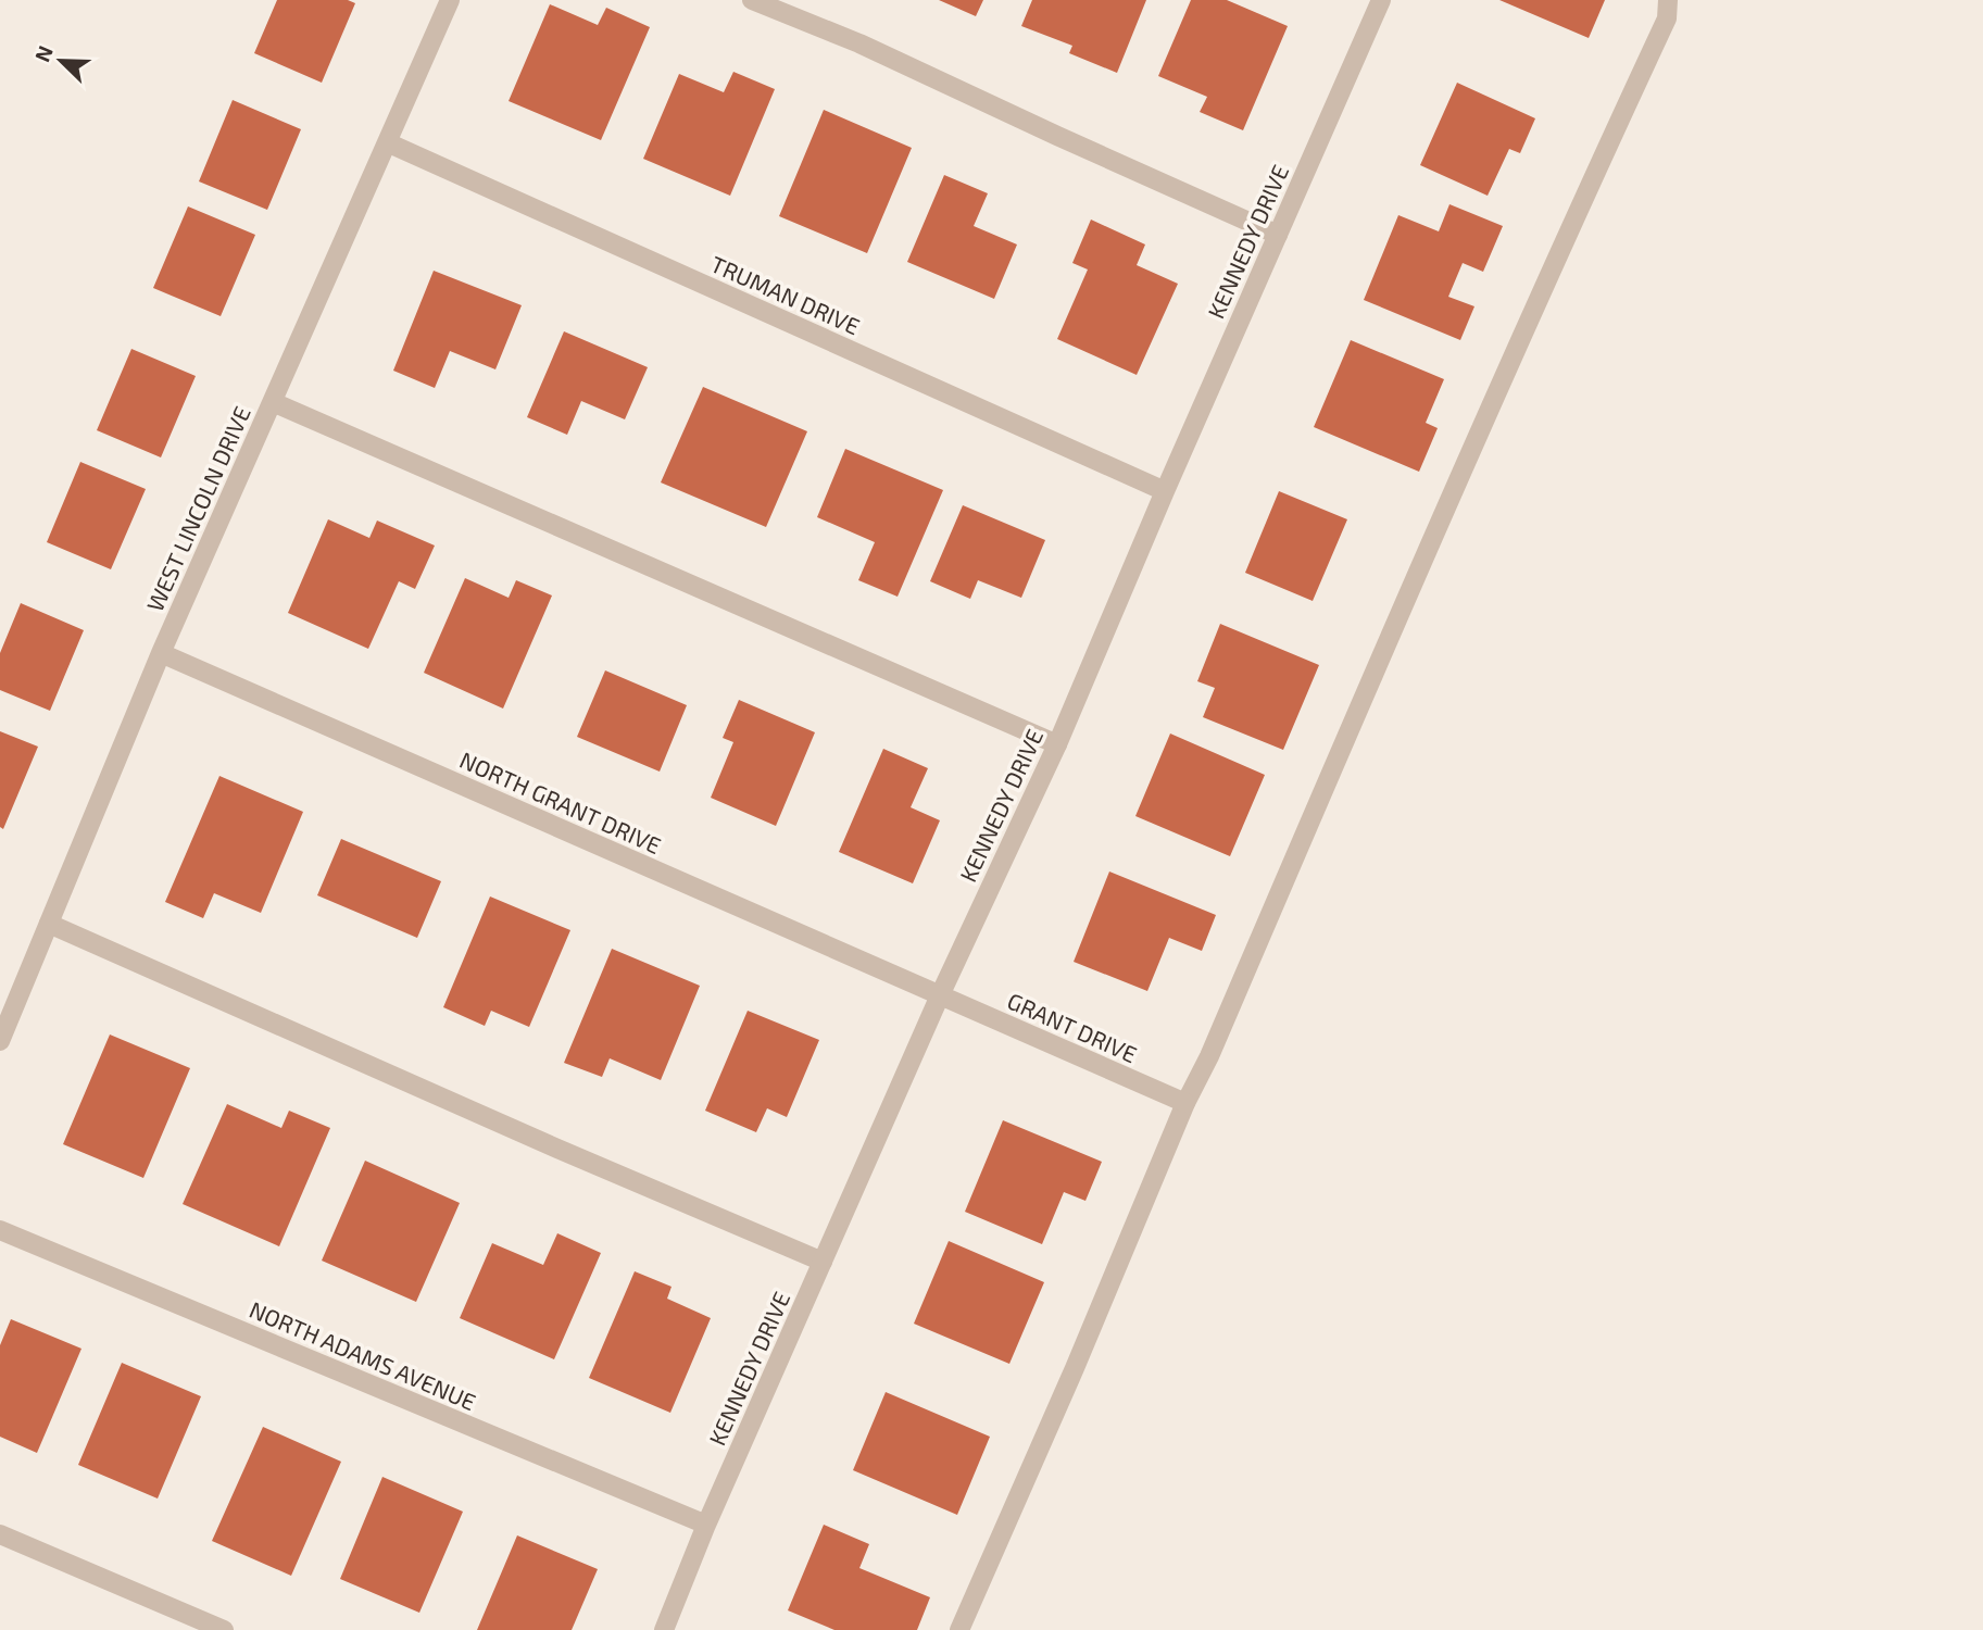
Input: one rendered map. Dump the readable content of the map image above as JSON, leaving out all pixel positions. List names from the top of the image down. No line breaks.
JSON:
{"streets":{"street":["KENNEDY DRIVE","TRUMAN DRIVE","WEST LINCOLN DRIVE","NORTH GRANT DRIVE","GRANT DRIVE","NORTH ADAMS AVENUE"]},"crossings":[["KENNEDY DRIVE","TRUMAN DRIVE"],["KENNEDY DRIVE","NORTH GRANT DRIVE"],["KENNEDY DRIVE","GRANT DRIVE"],["KENNEDY DRIVE","NORTH ADAMS AVENUE"],["TRUMAN DRIVE","WEST LINCOLN DRIVE"],["WEST LINCOLN DRIVE","NORTH GRANT DRIVE"],["NORTH GRANT DRIVE","GRANT DRIVE"]],"north":"top left"}
